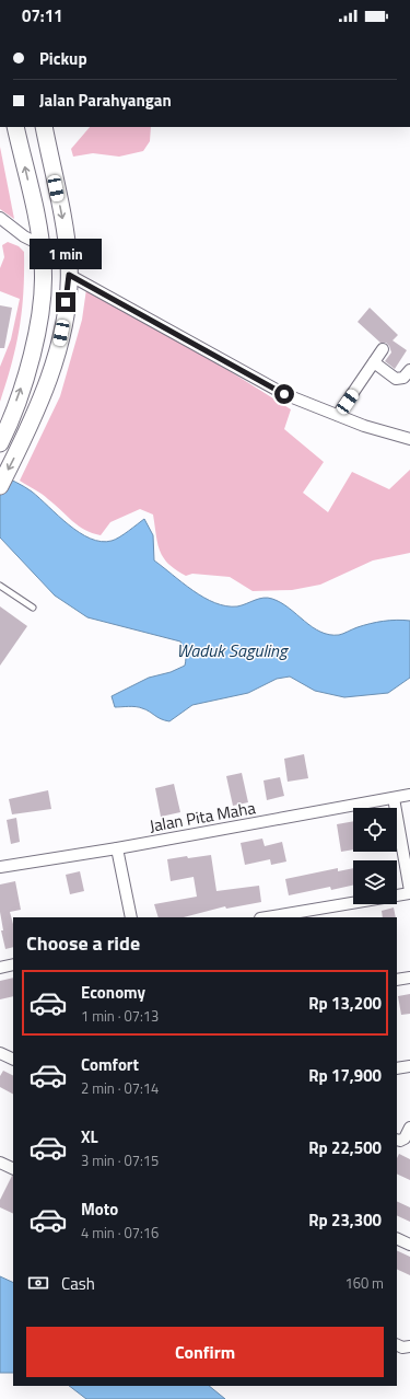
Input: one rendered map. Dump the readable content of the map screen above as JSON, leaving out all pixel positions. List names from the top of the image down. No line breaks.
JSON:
{"streets":{"street":["Jalan Pita Maha"]},"water":["Waduk Saguling"],"page":{"status":"07:11","banner":["Pickup","Jalan Parahyangan"],"bubble":"1 min","heading":"Choose a ride","list":[{"name":"Economy","note":"1 min · 07:13","value":"Rp 13,200"},{"name":"Comfort","note":"2 min · 07:14","value":"Rp 17,900"},{"name":"XL","note":"3 min · 07:15","value":"Rp 22,500"},{"name":"Moto","note":"4 min · 07:16","value":"Rp 23,300"}],"pay":["Cash","160 m"],"buttons":"Confirm"}}
